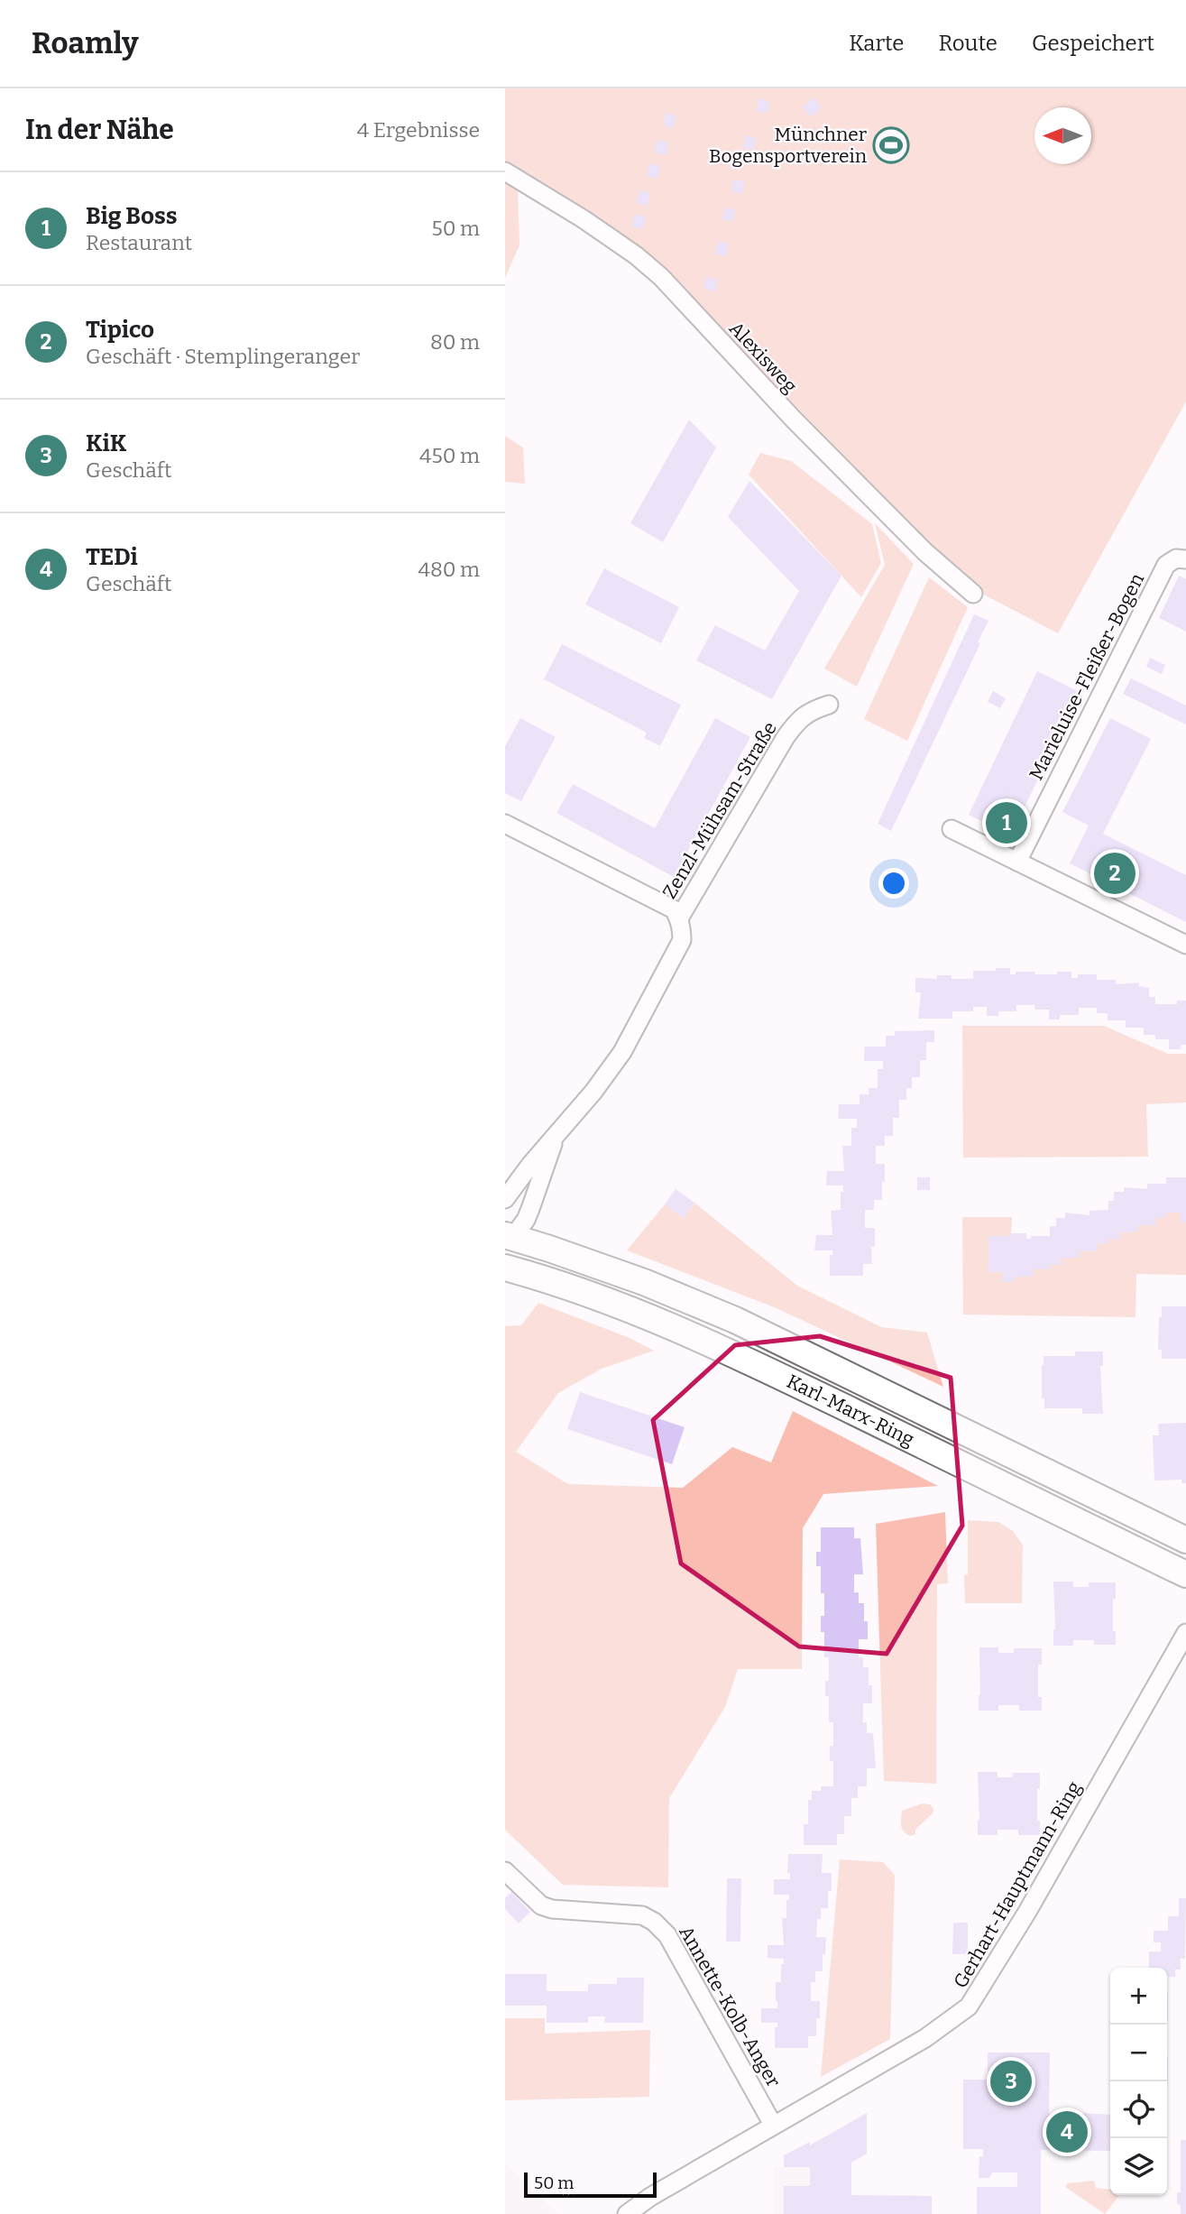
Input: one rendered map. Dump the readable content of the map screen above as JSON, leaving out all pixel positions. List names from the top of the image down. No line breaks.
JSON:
{"streets":{"main road":["Karl-Marx-Ring"],"street":["Alexisweg","Marieluise-Fleißer-Bogen","Zenzl-Mühsam-Straße","Gerhart-Hauptmann-Ring","Annette-Kolb-Anger"]},"crossings":[["Gerhart-Hauptmann-Ring","Annette-Kolb-Anger"]],"places":{"sports":["Münchner Bogensportverein"]},"scale_bar":"50 m","north":"left","page":{"header":"Roamly","nav":["Karte","Route","Gespeichert"],"heading":["In der Nähe","4 Ergebnisse"],"list":[{"mark":"1","name":"Big Boss","note":"Restaurant","value":"50 m"},{"mark":"2","name":"Tipico","note":"Geschäft · Stemplingeranger","value":"80 m"},{"mark":"3","name":"KiK","note":"Geschäft","value":"450 m"},{"mark":"4","name":"TEDi","note":"Geschäft","value":"480 m"}],"pins":["1","2","3","4"],"map_buttons":["+","−"],"scale":"50 m"}}
